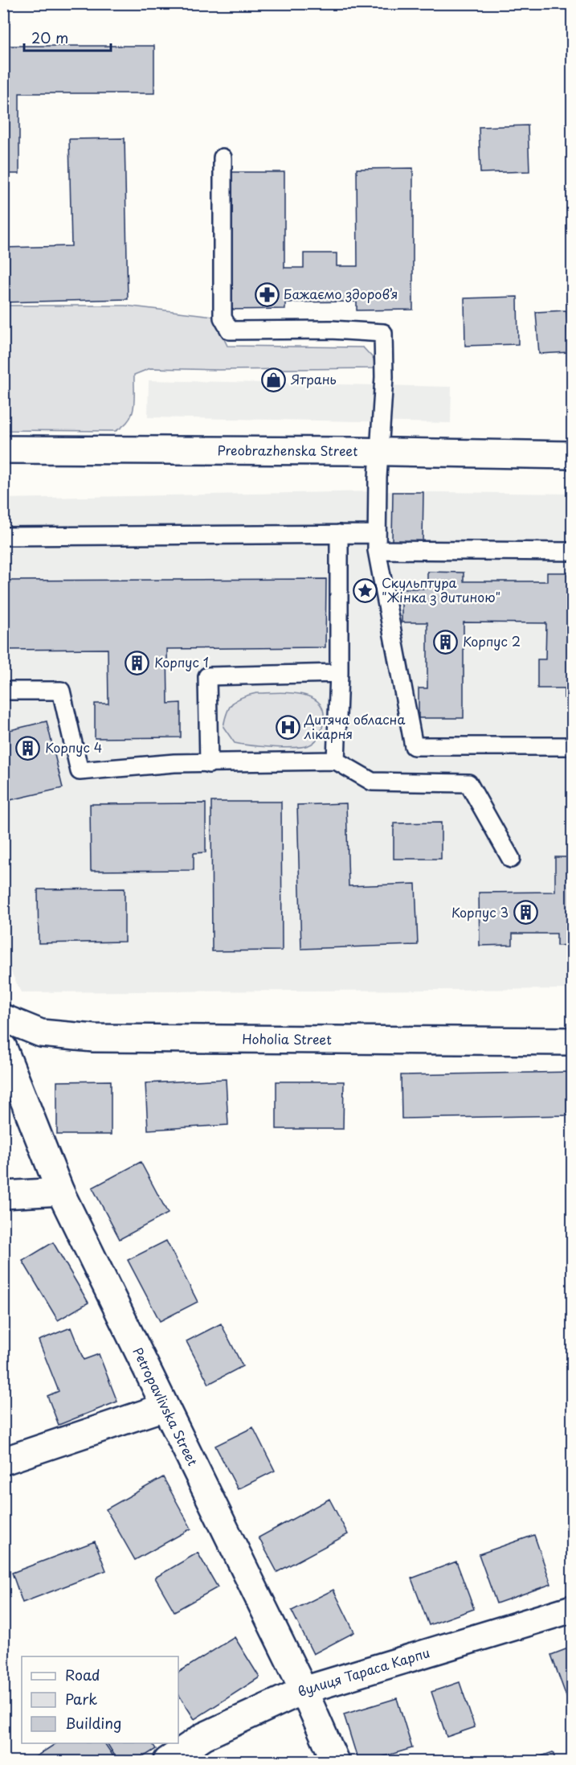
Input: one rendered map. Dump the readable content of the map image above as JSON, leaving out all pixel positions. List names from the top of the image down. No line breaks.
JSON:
{"streets":{"street":["Preobrazhenska Street","Hoholia Street","Petropavlivska Street","вулиця Тараса Карпи"]},"crossings":[["Petropavlivska Street","вулиця Тараса Карпи"]],"places":{"pharmacy":["Бажаємо здоровʼя"],"shop":["Ятрань"],"place":["Скульптура \"Жінка з дитиною\""],"building":["Корпус 2","Корпус 1","Корпус 4","Корпус 3"],"hospital":["Дитяча обласна лікарня"]},"legend":["Road","Park","Building"],"scale_bar":"20 m"}
